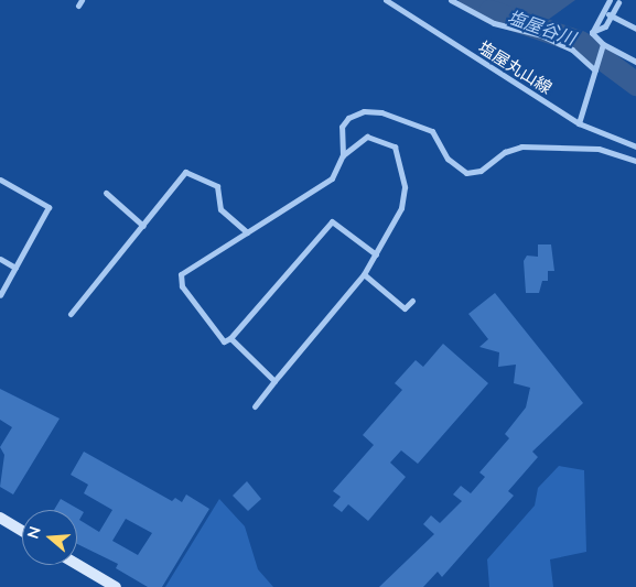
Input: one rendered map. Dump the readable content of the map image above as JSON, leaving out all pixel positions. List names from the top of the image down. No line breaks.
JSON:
{"streets":{"street":["塩屋丸山線"]},"water":["塩屋谷川"],"north":"left"}
